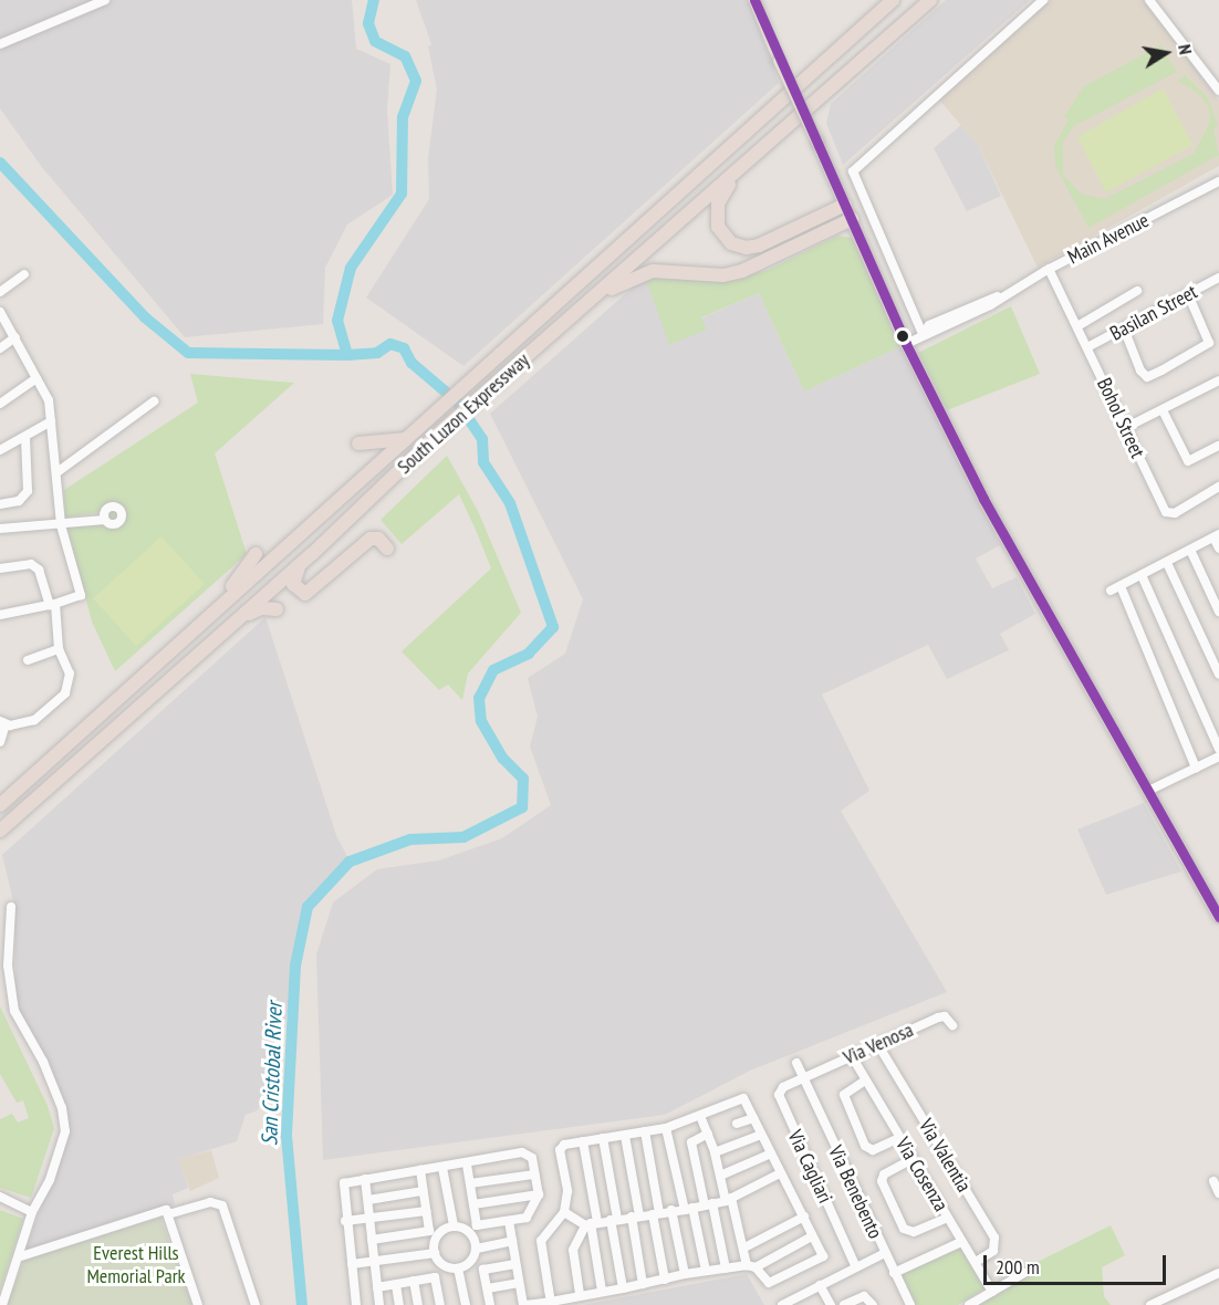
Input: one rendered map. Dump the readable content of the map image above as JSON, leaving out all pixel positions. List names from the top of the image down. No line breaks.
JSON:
{"streets":{"highway":["South Luzon Expressway"],"street":["Main Avenue","Basilan Street","Bohol Street","Via Venosa","Via Valentia","Via Cagliari","Via Cosenza","Via Benebento"]},"crossings":[["Main Avenue","Bohol Street"],["Basilan Street","Bohol Street"],["Via Venosa","Via Valentia"],["Via Venosa","Via Cagliari"],["Via Venosa","Via Cosenza"],["Via Venosa","Via Benebento"],["Via Valentia","Via Cosenza"],["Via Cagliari","Via Benebento"]],"water":["San Cristobal River"],"parks":["Everest Hills Memorial Park"],"scale_bar":"200 m","north":"right"}
